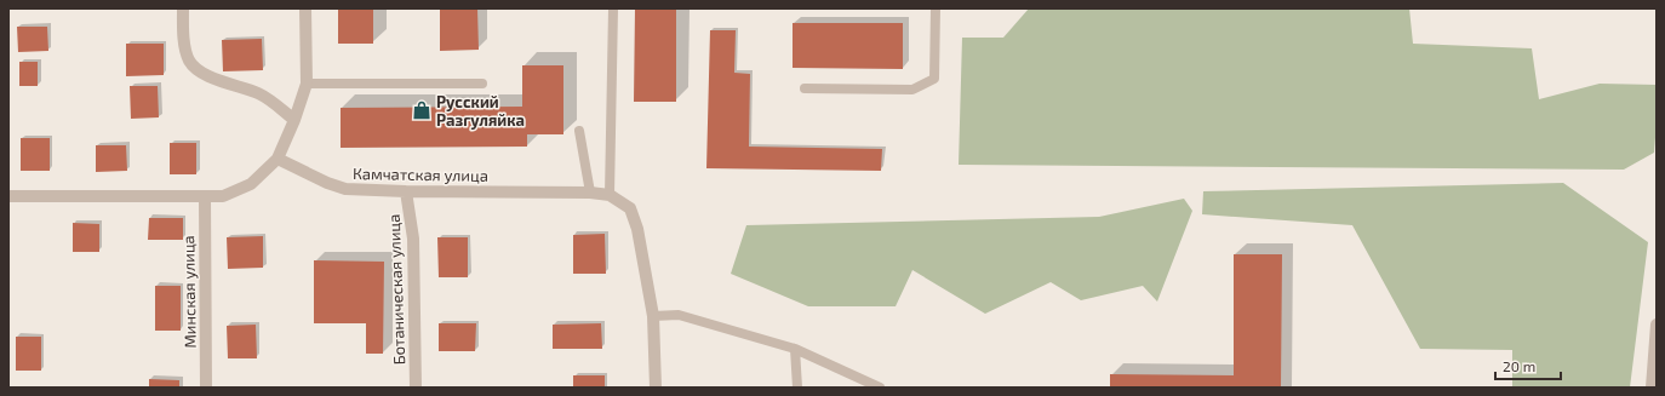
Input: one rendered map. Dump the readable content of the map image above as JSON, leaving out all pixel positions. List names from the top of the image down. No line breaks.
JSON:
{"streets":{"street":["Камчатская улица","Ботаническая улица","Минская улица"]},"crossings":[["Камчатская улица","Ботаническая улица"]],"places":{"shop":["Русский Разгуляйка"]},"scale_bar":"20 m"}
